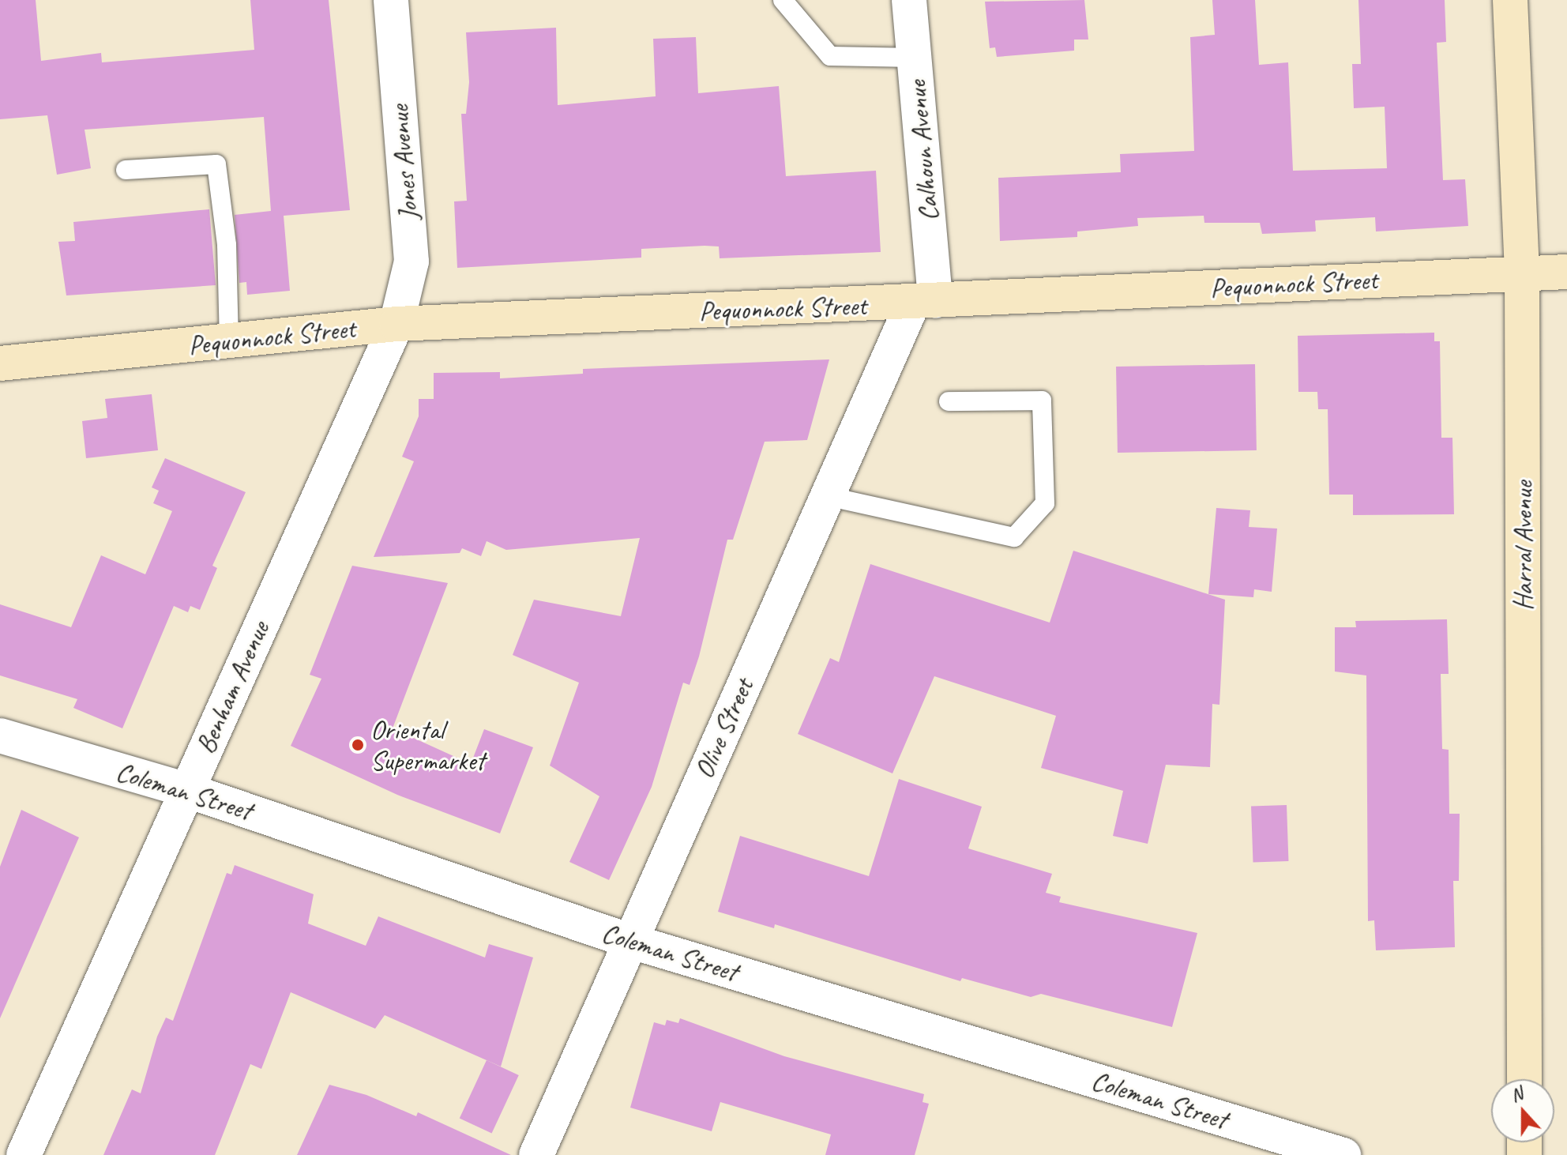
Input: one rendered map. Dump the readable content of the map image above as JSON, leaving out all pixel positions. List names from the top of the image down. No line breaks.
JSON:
{"streets":{"street":["Calhoun Avenue","Jones Avenue","Pequonnock Street","Harral Avenue","Benham Avenue","Olive Street","Coleman Street"]},"crossings":[["Calhoun Avenue","Pequonnock Street"],["Calhoun Avenue","Olive Street"],["Jones Avenue","Pequonnock Street"],["Jones Avenue","Benham Avenue"],["Pequonnock Street","Harral Avenue"],["Pequonnock Street","Benham Avenue"],["Pequonnock Street","Olive Street"],["Benham Avenue","Coleman Street"],["Olive Street","Coleman Street"]],"places":["Oriental Supermarket"],"north":"top"}
